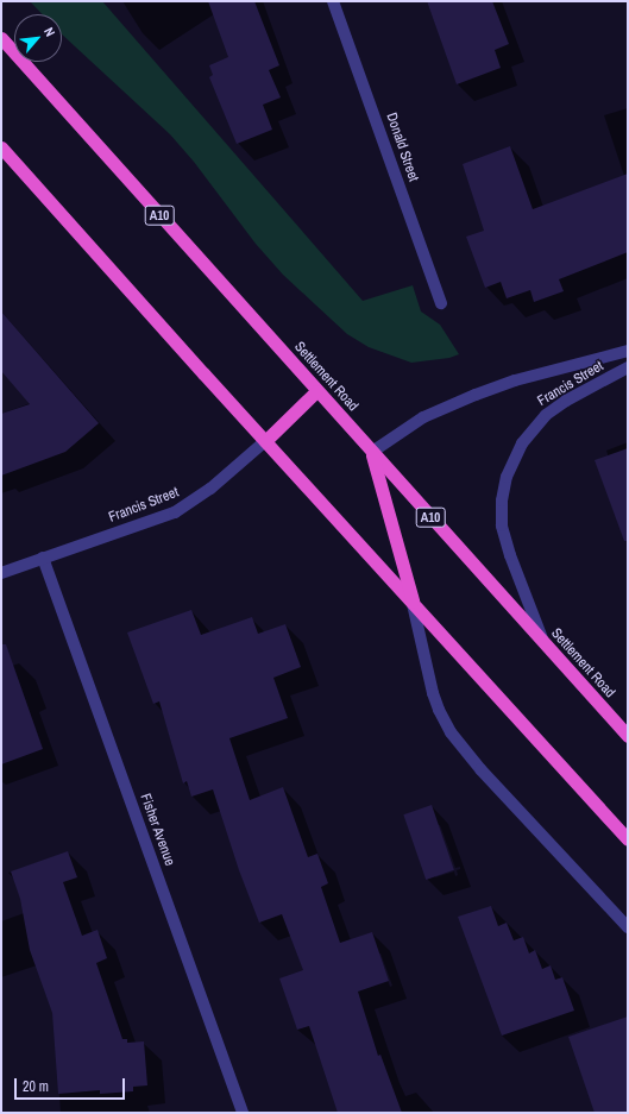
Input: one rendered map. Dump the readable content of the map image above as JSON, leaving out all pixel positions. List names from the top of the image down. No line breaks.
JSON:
{"streets":{"highway":["A10","Settlement Road","Francis Street"],"street":["Donald Street","Fisher Avenue"]},"crossings":[["Settlement Road","Francis Street"],["Francis Street","Fisher Avenue"]],"scale_bar":"20 m","north":"top right"}
